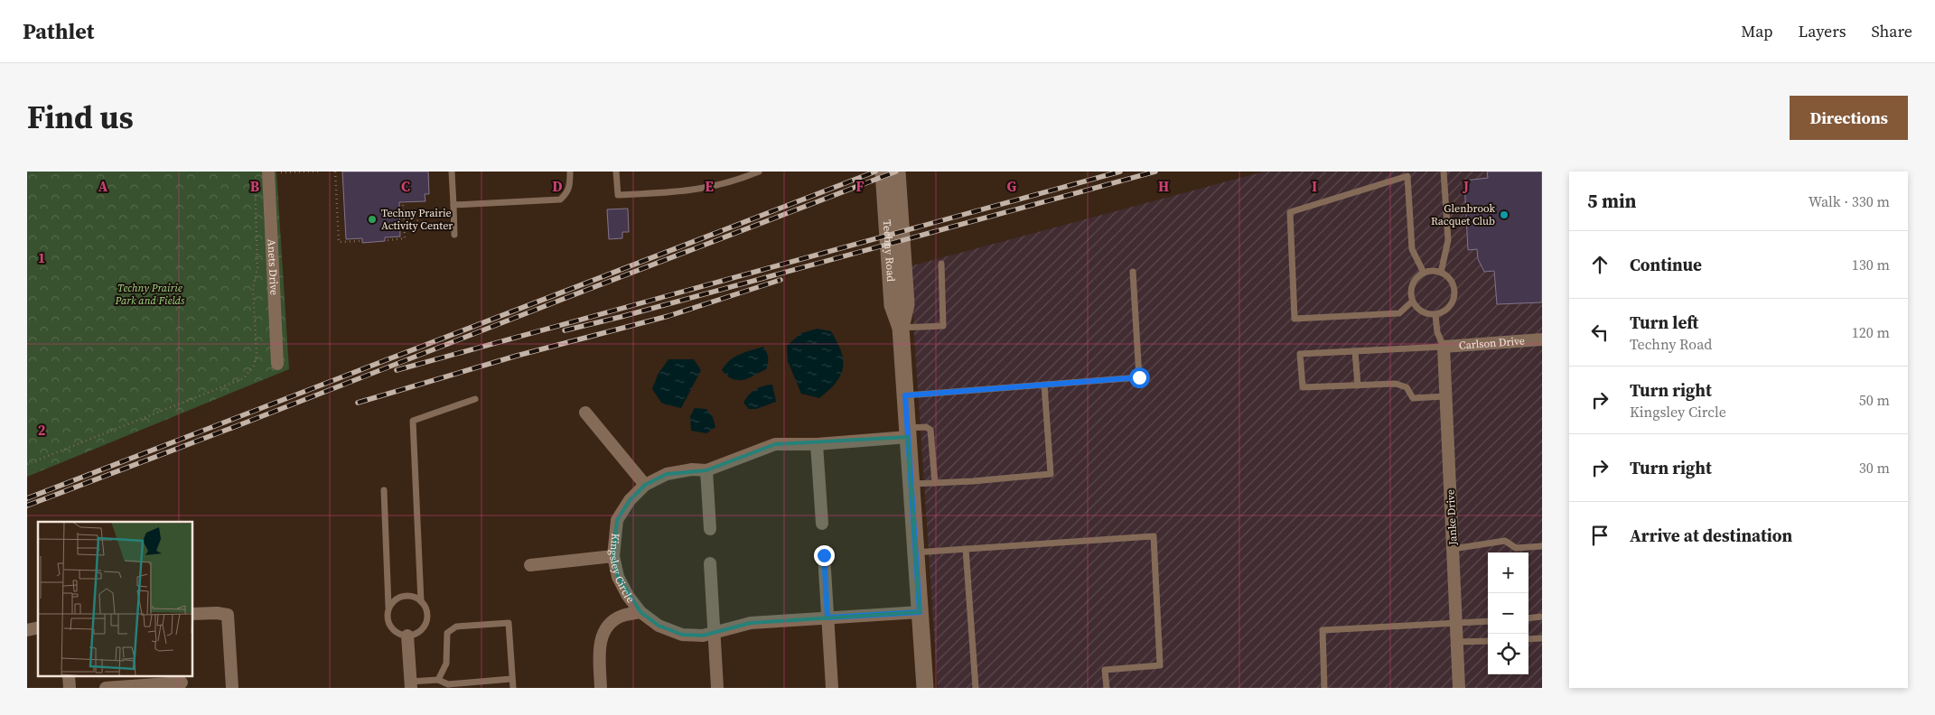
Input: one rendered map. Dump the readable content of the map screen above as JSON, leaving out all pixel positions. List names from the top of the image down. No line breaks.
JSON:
{"streets":{"main road":["Techny Road"],"street":["Anets Drive","Carlson Drive","Janke Drive","Kingsley Circle"]},"crossings":[["Techny Road","Kingsley Circle"],["Carlson Drive","Janke Drive"]],"parks":["Techny Prairie Park and Fields"],"places":["Glenbrook Racquet Club","Techny Prairie Activity Center"],"page":{"header":"Pathlet","nav":["Map","Layers","Share"],"title":"Find us","buttons":"Directions","heading":["5 min","Walk · 330 m"],"list":[["Continue","130 m"],["Turn left","Techny Road","120 m"],["Turn right","Kingsley Circle","50 m"],["Turn right","30 m"],"Arrive at destination"],"map_buttons":["+","−"]},"grid":{"columns":["A","B","C","D","E","F","G","H","I","J"],"rows":["1","2"]}}
